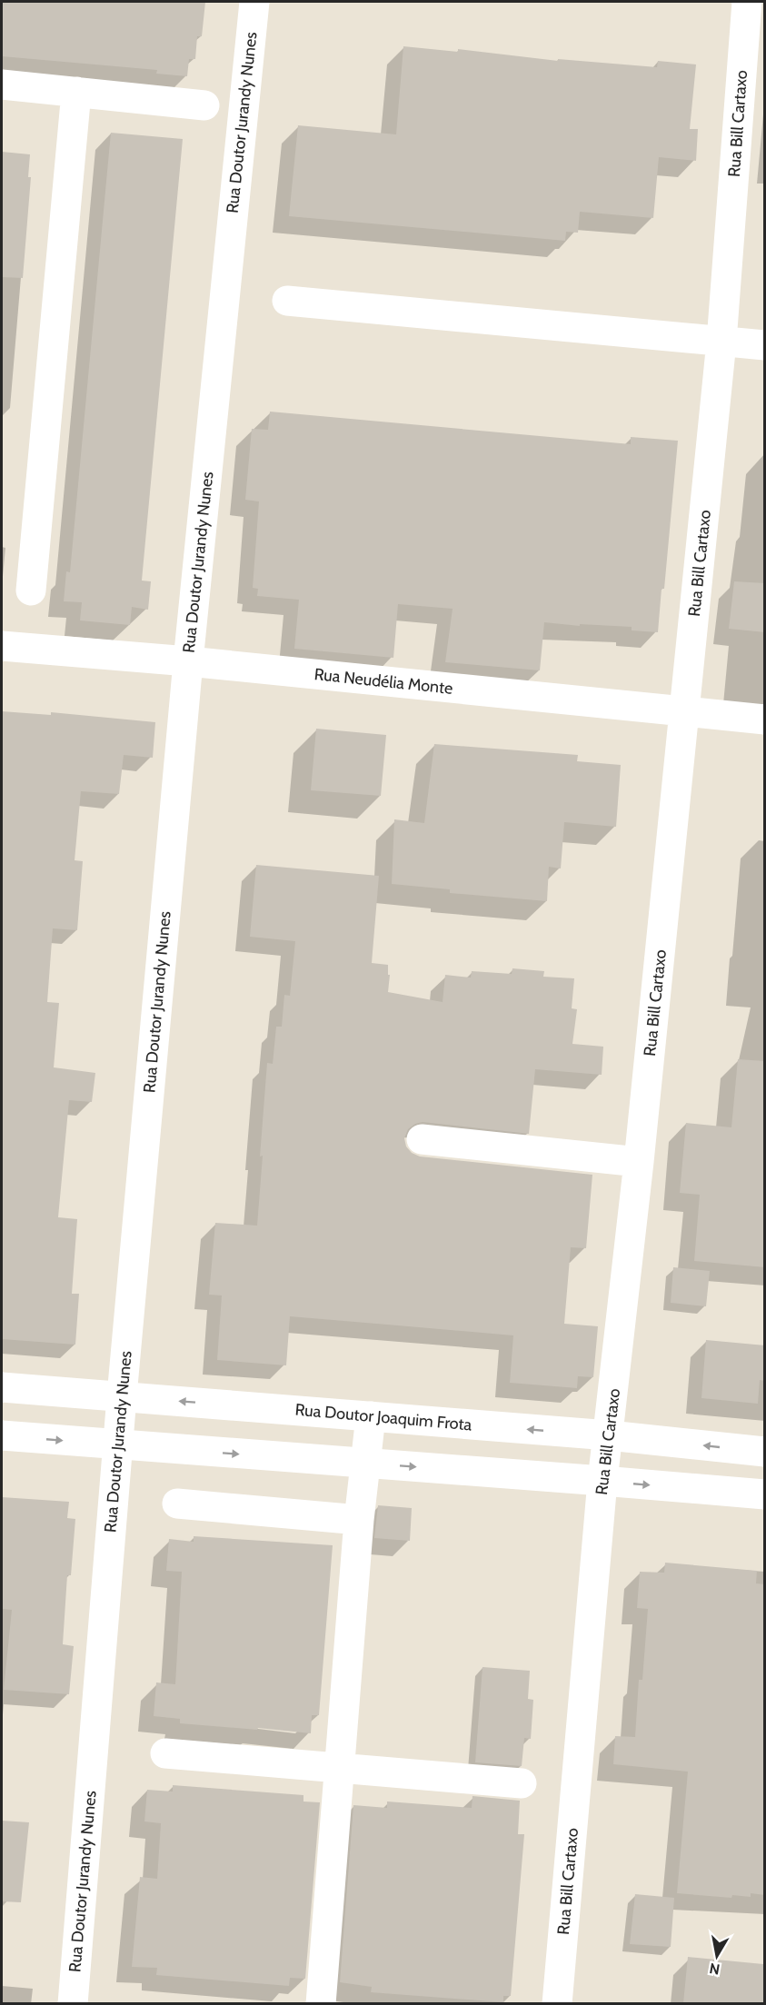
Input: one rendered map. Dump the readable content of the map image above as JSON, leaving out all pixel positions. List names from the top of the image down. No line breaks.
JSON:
{"streets":{"street":["Rua Doutor Jurandy Nunes","Rua Bill Cartaxo","Rua Neudélia Monte","Rua Doutor Joaquim Frota"]},"crossings":[["Rua Doutor Jurandy Nunes","Rua Neudélia Monte"],["Rua Doutor Jurandy Nunes","Rua Doutor Joaquim Frota"],["Rua Bill Cartaxo","Rua Neudélia Monte"],["Rua Bill Cartaxo","Rua Doutor Joaquim Frota"]],"north":"bottom"}
